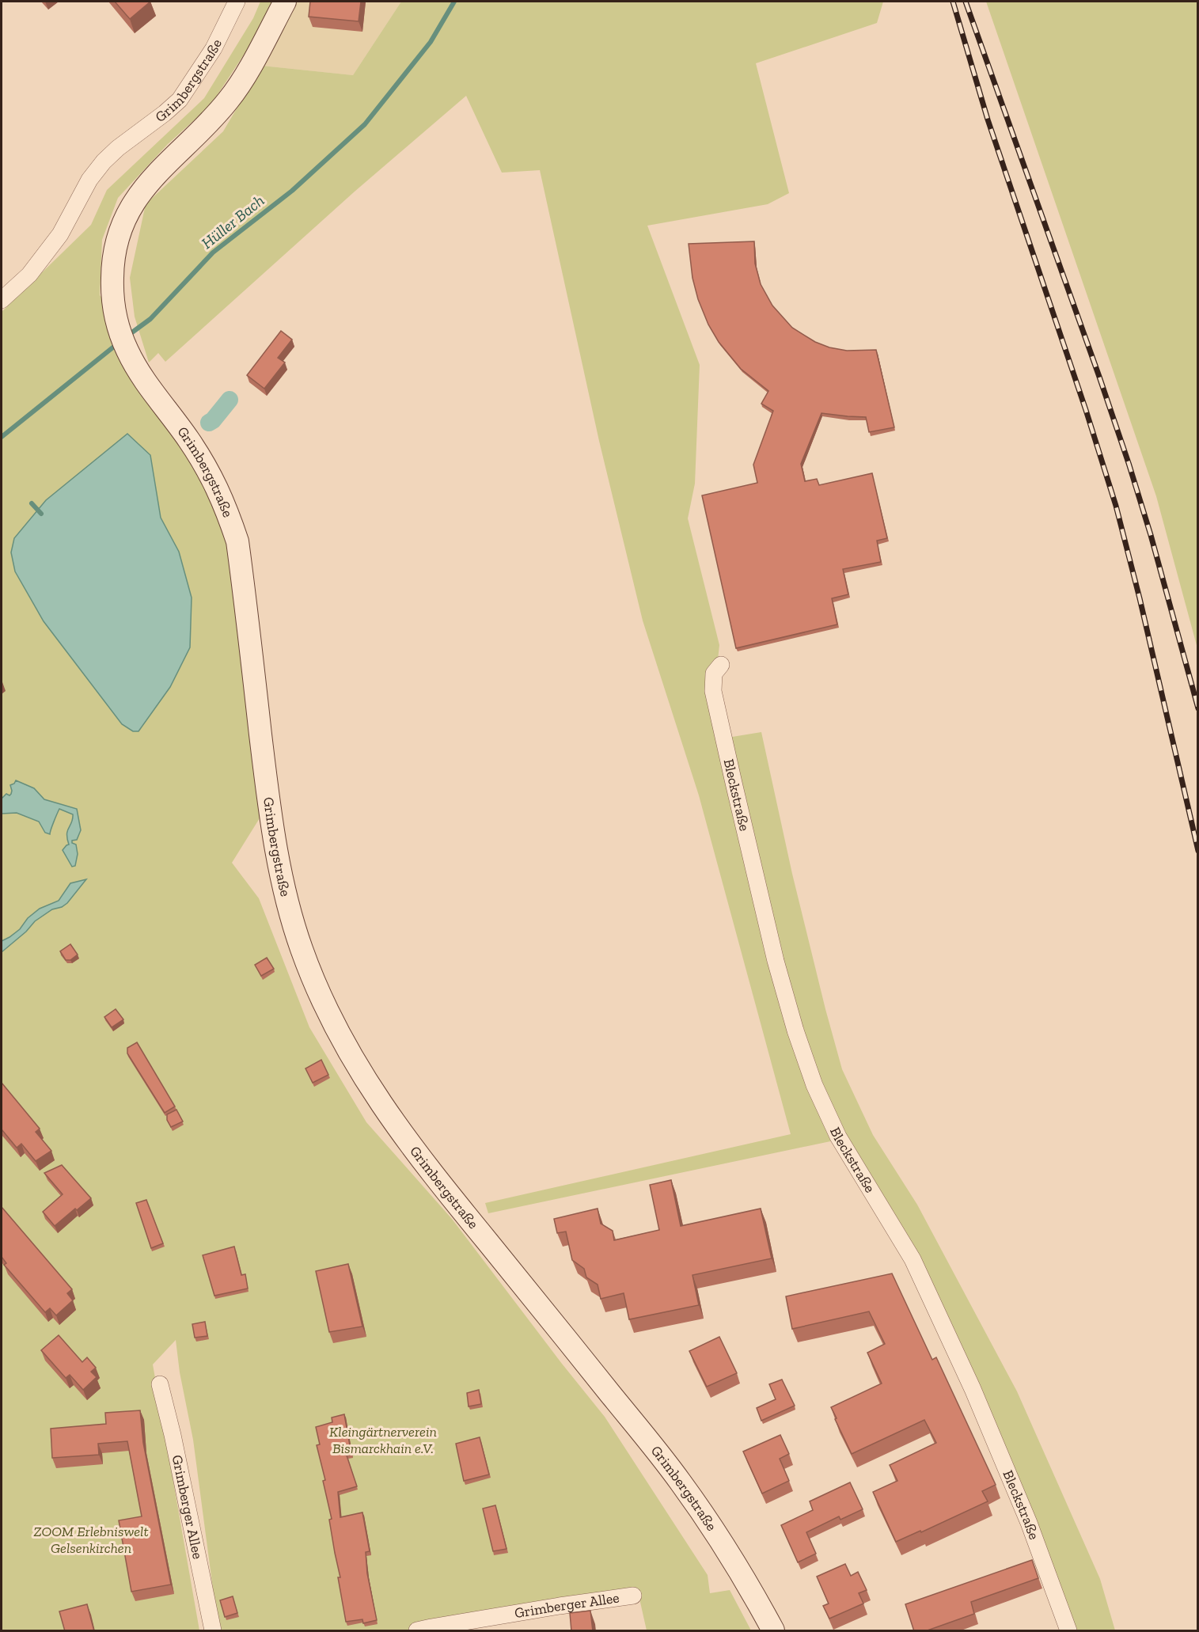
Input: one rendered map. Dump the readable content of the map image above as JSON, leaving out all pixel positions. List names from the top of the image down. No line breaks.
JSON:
{"streets":{"street":["Grimbergstraße","Bleckstraße","Grimberger Allee"]},"water":["Hüller Bach"],"parks":["Kleingärtnerverein Bismarckhain e.V.","ZOOM Erlebniswelt Gelsenkirchen"]}
